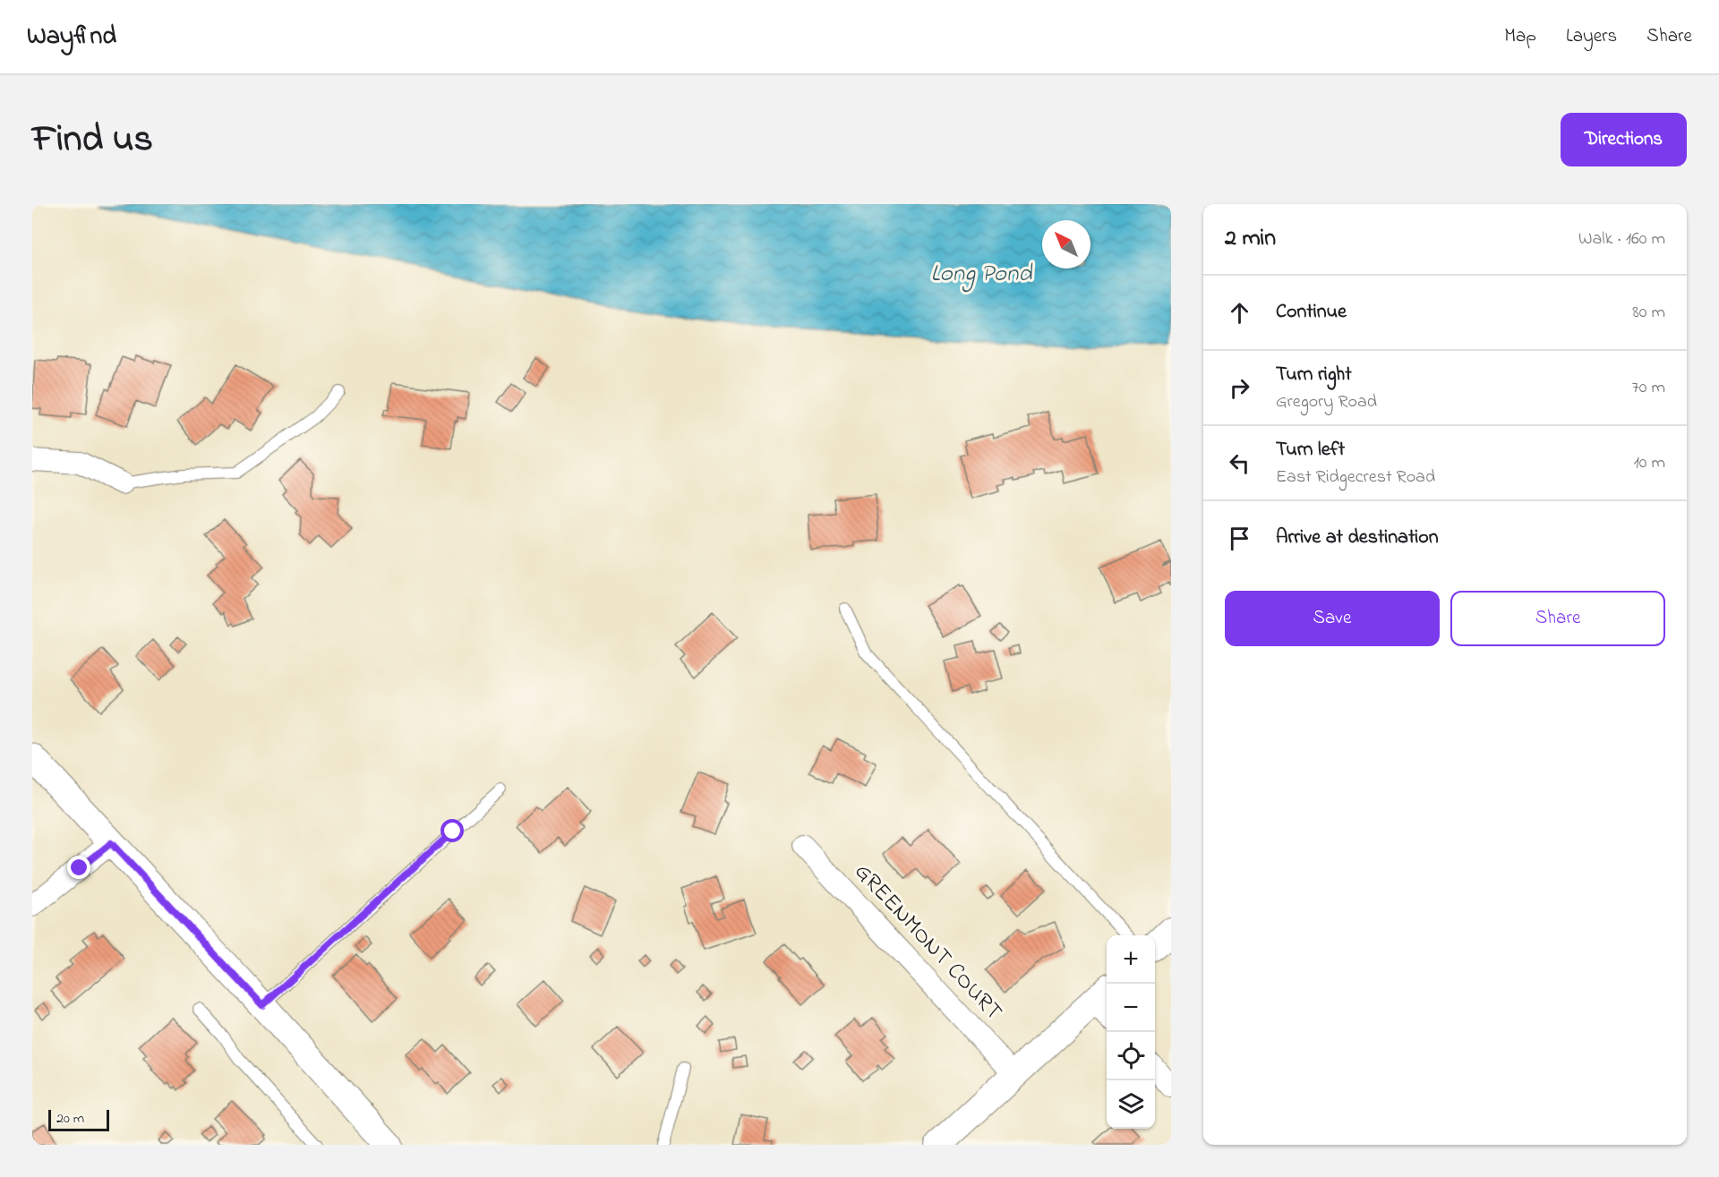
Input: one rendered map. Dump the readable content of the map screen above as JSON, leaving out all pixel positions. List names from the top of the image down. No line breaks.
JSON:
{"streets":{"street":["GREENMONT COURT"]},"water":["Long Pond"],"scale_bar":"20 m","north":"top left","page":{"header":"Wayfind","nav":["Map","Layers","Share"],"title":"Find us","buttons":["Directions",["Save","Share"]],"heading":["2 min","Walk · 160 m"],"list":[["Continue","80 m"],["Turn right","Gregory Road","70 m"],["Turn left","East Ridgecrest Road","10 m"],"Arrive at destination"],"map_buttons":["+","−"],"scale":"20 m"}}
